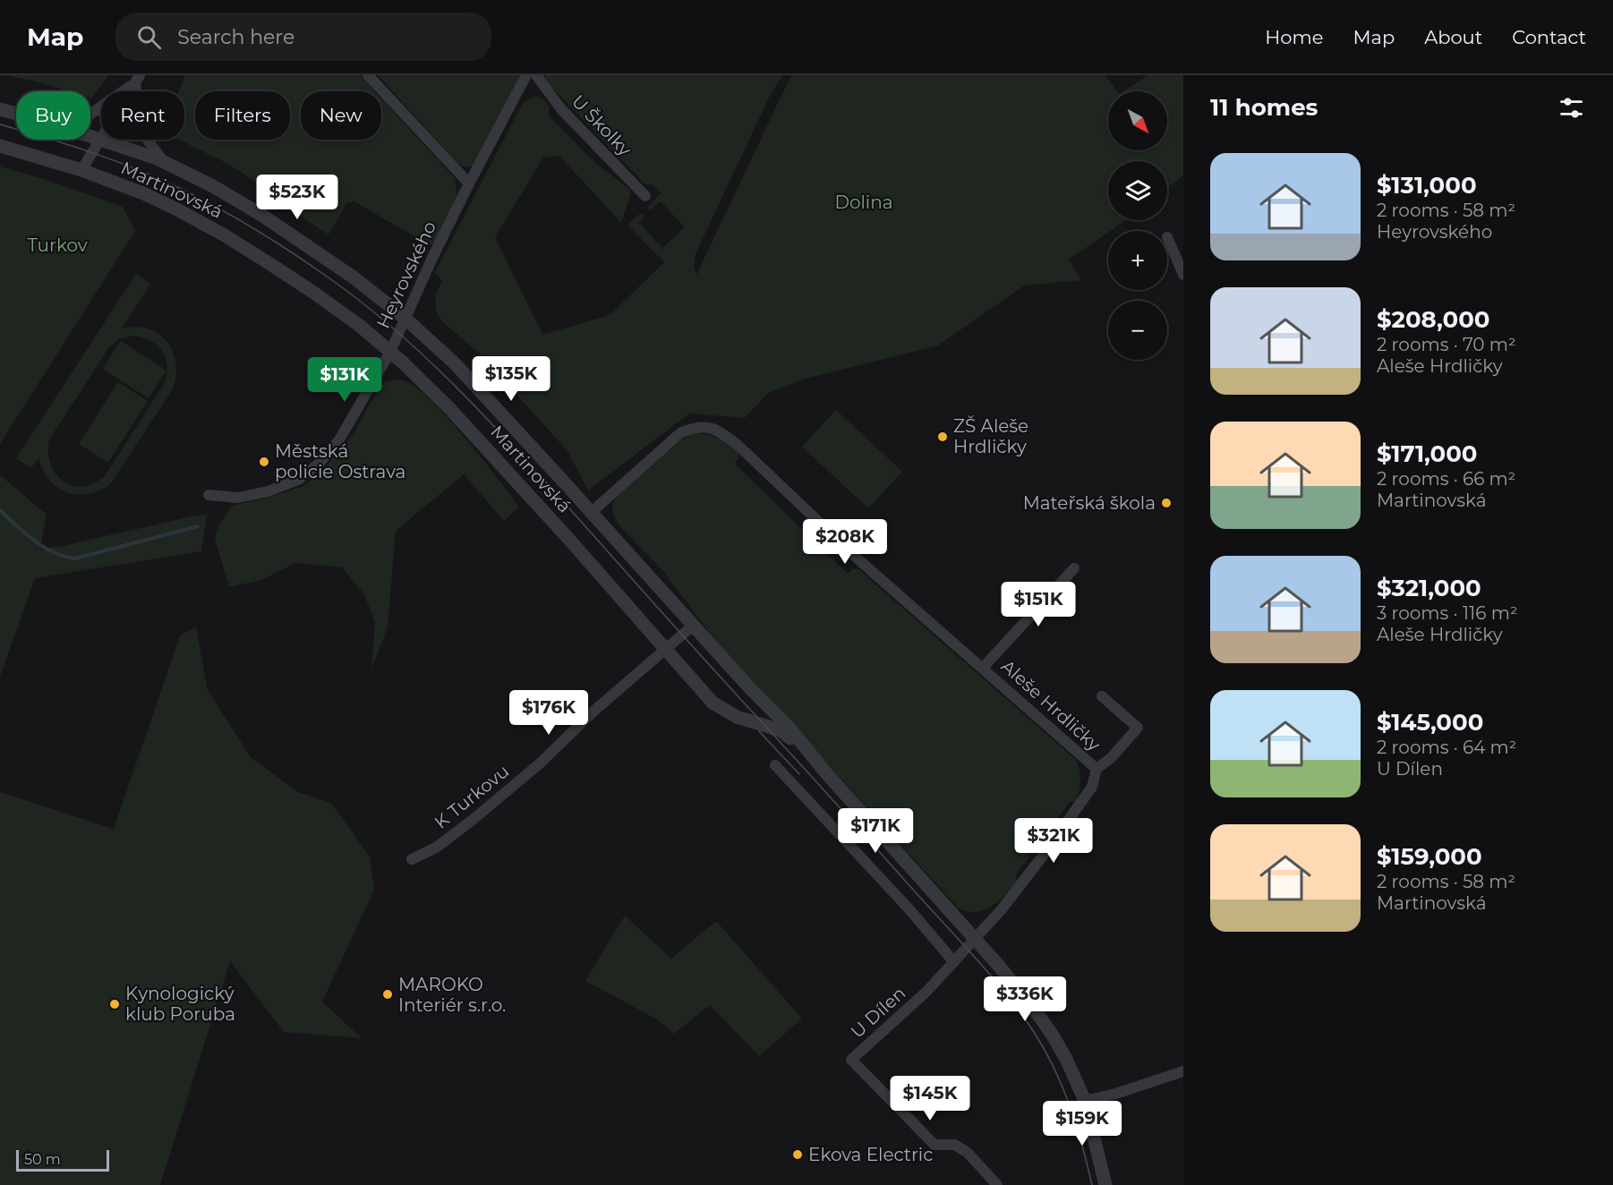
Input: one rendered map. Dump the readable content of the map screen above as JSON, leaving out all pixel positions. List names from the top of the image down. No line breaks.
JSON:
{"streets":{"street":["U Školky","Martinovská","Heyrovského","Aleše Hrdličky","K Turkovu","U Dílen"]},"crossings":[["Martinovská","Heyrovského"],["Martinovská","Aleše Hrdličky"],["Martinovská","K Turkovu"],["Martinovská","U Dílen"],["Aleše Hrdličky","U Dílen"]],"parks":["Dolina","Turkov"],"places":["ZŠ Aleše Hrdličky","Městská policie Ostrava","Mateřská škola","MAROKO Interiér s.r.o.","Kynologický klub Poruba","Ekova Electric"],"scale_bar":"50 m","north":"bottom right","page":{"header":"Map","search":"Search here","nav":["Home","Map","About","Contact"],"heading":"11 homes","map_buttons":["+","−"],"chip":["Buy","Rent","Filters","New"],"list":[{"name":"$131,000","note":"2 rooms · 58 m² · Heyrovského"},{"name":"$208,000","note":"2 rooms · 70 m² · Aleše Hrdličky"},{"name":"$171,000","note":"2 rooms · 66 m² · Martinovská"},{"name":"$321,000","note":"3 rooms · 116 m² · Aleše Hrdličky"},{"name":"$145,000","note":"2 rooms · 64 m² · U Dílen"},{"name":"$159,000","note":"2 rooms · 58 m² · Martinovská"}],"price":["$523K","$135K","$131K","$208K","$151K","$176K","$171K","$321K","$336K","$145K","$159K"],"scale":"50 m"}}
